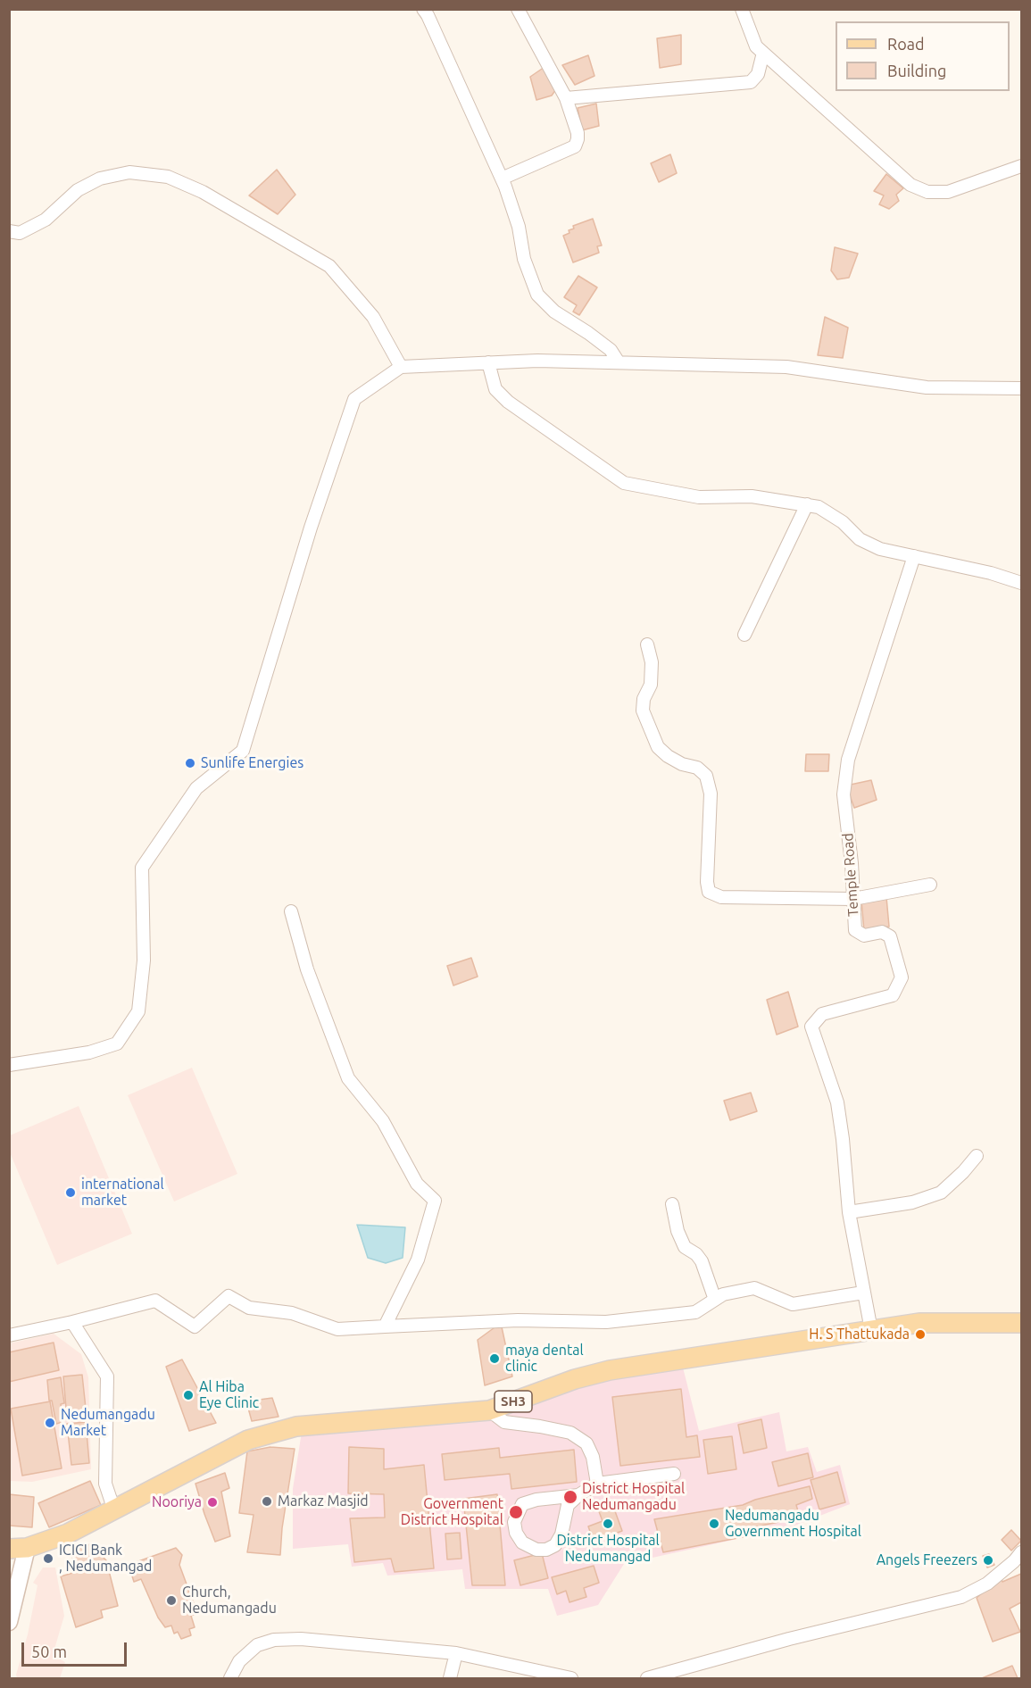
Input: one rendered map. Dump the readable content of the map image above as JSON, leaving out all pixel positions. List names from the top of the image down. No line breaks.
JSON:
{"streets":{"main road":["SH3"],"street":["Temple Road"]},"crossings":[["Temple Road","SH3"]],"places":["Sunlife Energies","international market","H. S Thattukada","maya dental clinic","Al Hiba Eye Clinic","Nedumangadu Market","District Hospital Nedumangadu","Markaz Masjid","Nooriya","Government District Hospital","District Hospital Nedumangad","Nedumangadu Government Hospital","ICICI Bank , Nedumangad","Angels Freezers","Church, Nedumangadu"],"legend":["Road","Building"],"scale_bar":"50 m"}
